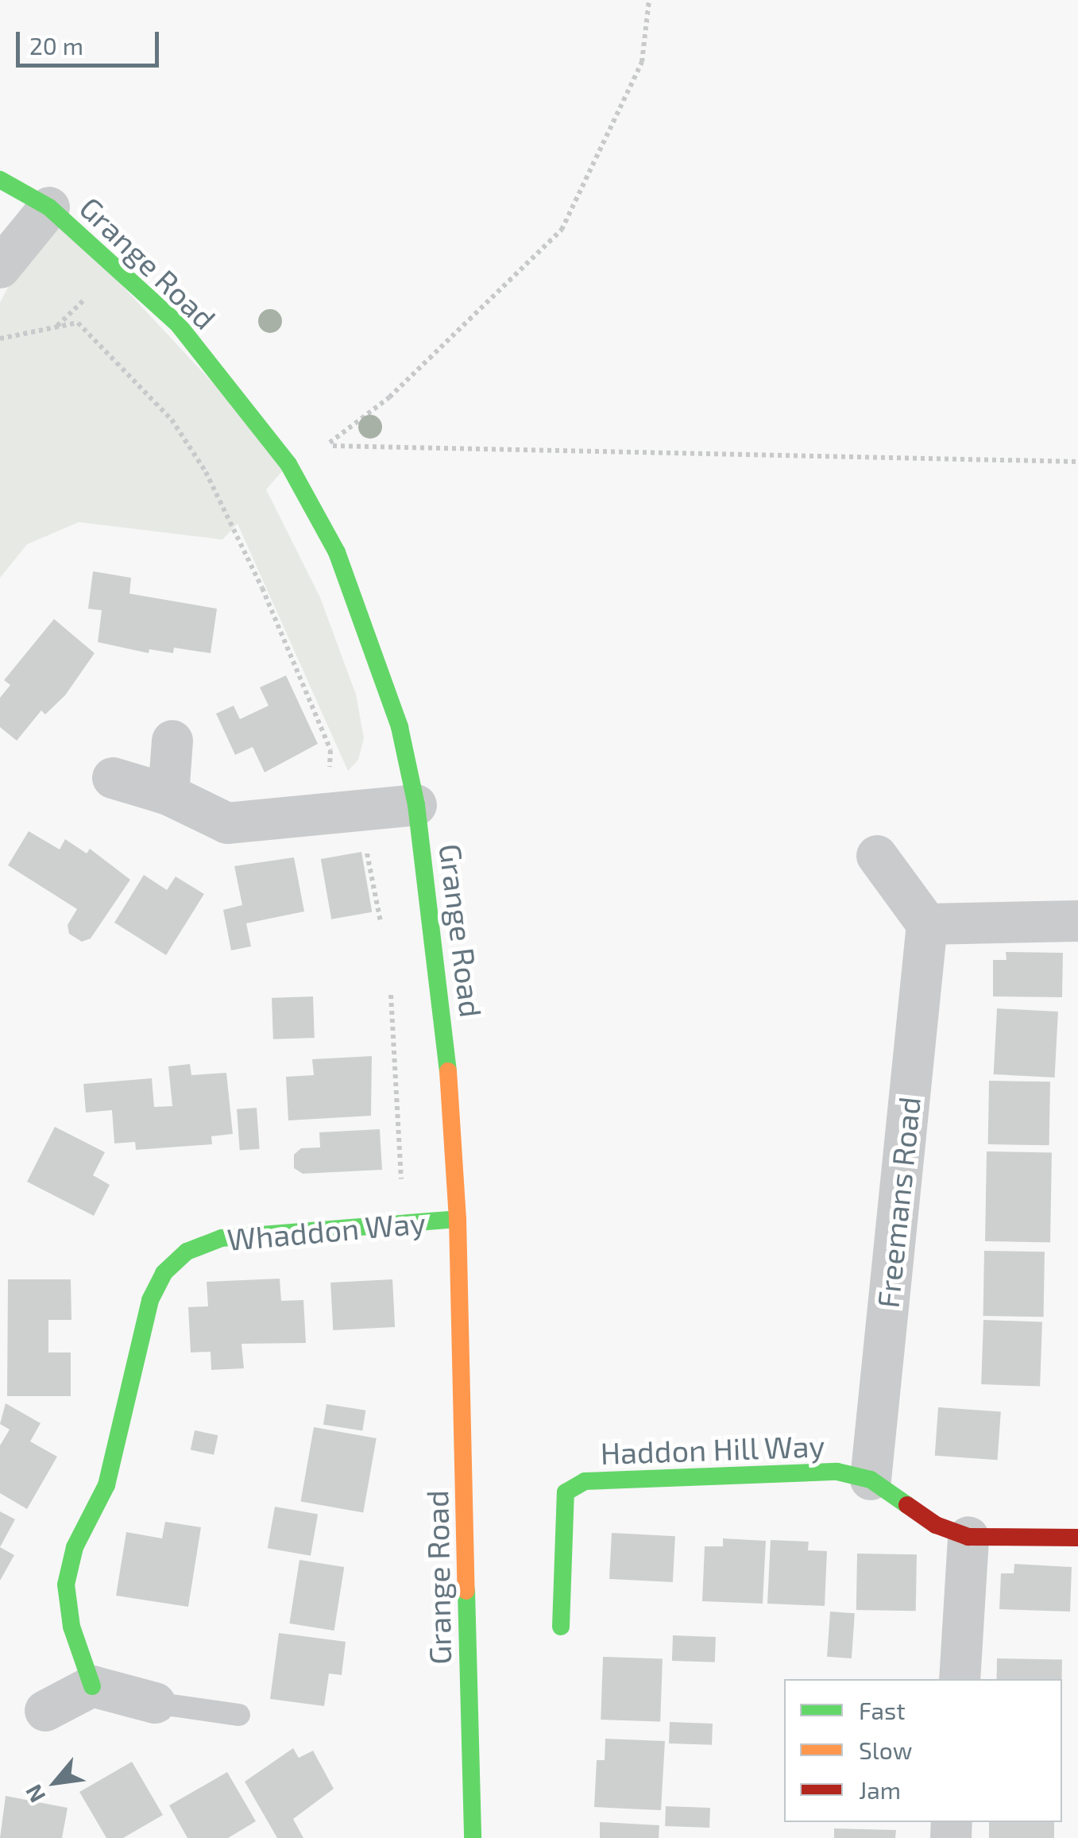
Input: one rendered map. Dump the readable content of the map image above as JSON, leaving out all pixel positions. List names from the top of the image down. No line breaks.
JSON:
{"streets":{"street":["Grange Road","Freemans Road","Whaddon Way","Haddon Hill Way"]},"crossings":[["Grange Road","Whaddon Way"],["Freemans Road","Haddon Hill Way"]],"legend":["Fast","Slow","Jam"],"scale_bar":"20 m","north":"bottom left"}
